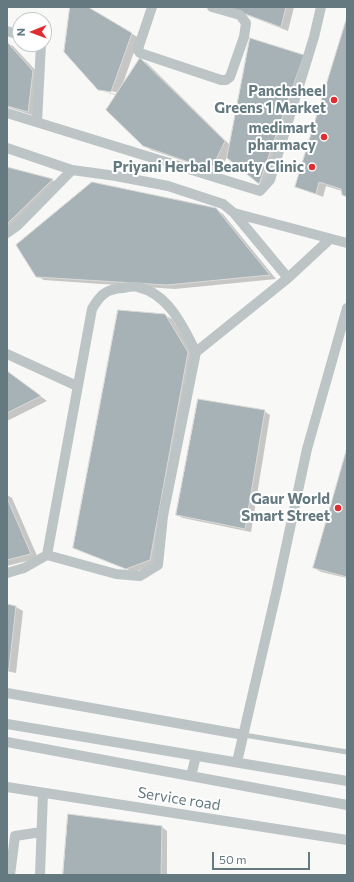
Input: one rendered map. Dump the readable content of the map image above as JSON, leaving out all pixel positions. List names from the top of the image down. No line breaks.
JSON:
{"streets":{"street":["Service road"]},"places":["Panchsheel Greens 1 Market","medimart pharmacy","Priyani Herbal Beauty Clinic","Gaur World Smart Street"],"scale_bar":"50 m","north":"left"}
